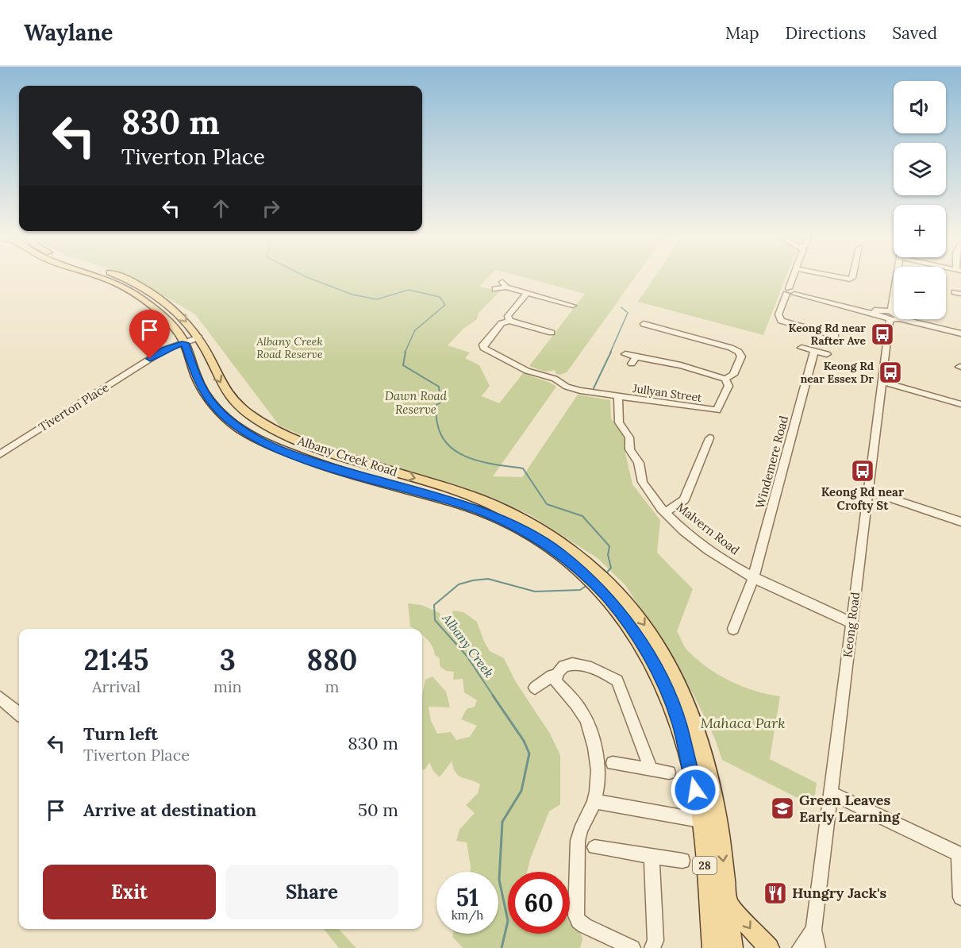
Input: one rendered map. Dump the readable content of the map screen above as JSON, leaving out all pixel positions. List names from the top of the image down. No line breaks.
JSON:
{"streets":{"main road":["Albany Creek Road","28"],"street":["Jullyan Street","Tiverton Place","Windemere Road","Malvern Road","Keong Road"]},"crossings":[["Jullyan Street","Malvern Road"],["Tiverton Place","Albany Creek Road"],["Windemere Road","Malvern Road"],["Malvern Road","Keong Road"]],"water":["Albany Creek"],"parks":["Albany Creek Road Reserve","Dawn Road Reserve","Mahaca Park"],"places":{"bus stop":["Keong Rd near Rafter Ave","Keong Rd near Essex Dr","Keong Rd near Crofty St"],"school or university":["Green Leaves Early Learning"],"restaurant":["Hungry Jack's"]},"page":{"header":"Waylane","nav":["Map","Directions","Saved"],"map_buttons":["+","−"],"turn":["830 m","Tiverton Place"],"eta":["21:45","Arrival","3","min","880","m"],"list":[{"name":"Turn left","note":"Tiverton Place","value":"830 m"},{"name":"Arrive at destination","value":"50 m"}],"buttons":["Exit","Share"],"speed":"51 km/h","limit":"60"}}
